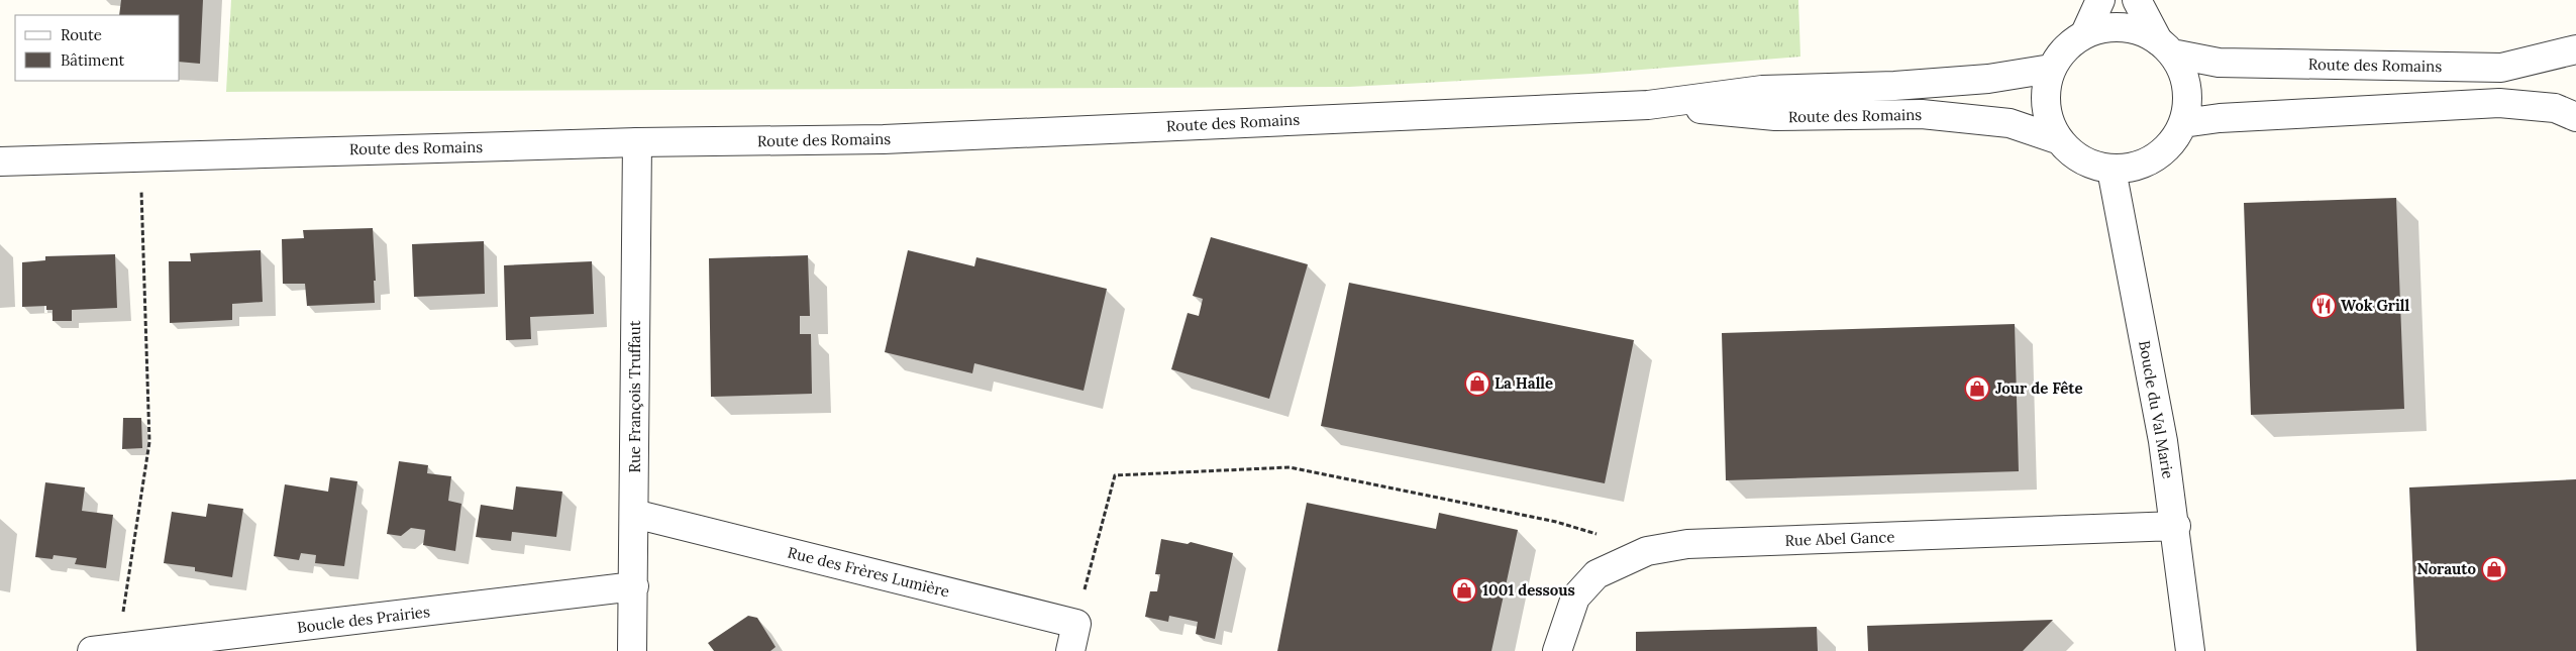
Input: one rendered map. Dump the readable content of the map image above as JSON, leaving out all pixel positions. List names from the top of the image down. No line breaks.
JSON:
{"streets":{"street":["Route des Romains","Rue François Truffaut","Boucle du Val Marie","Rue Abel Gance","Rue des Frères Lumière","Boucle des Prairies"]},"crossings":[["Route des Romains","Rue François Truffaut"],["Route des Romains","Boucle du Val Marie"],["Rue François Truffaut","Rue des Frères Lumière"],["Rue François Truffaut","Boucle des Prairies"],["Boucle du Val Marie","Rue Abel Gance"]],"places":{"restaurant":["Wok Grill"],"shop":["La Halle","Jour de Fête","Norauto","1001 dessous"]},"legend":["Route","Bâtiment"]}
